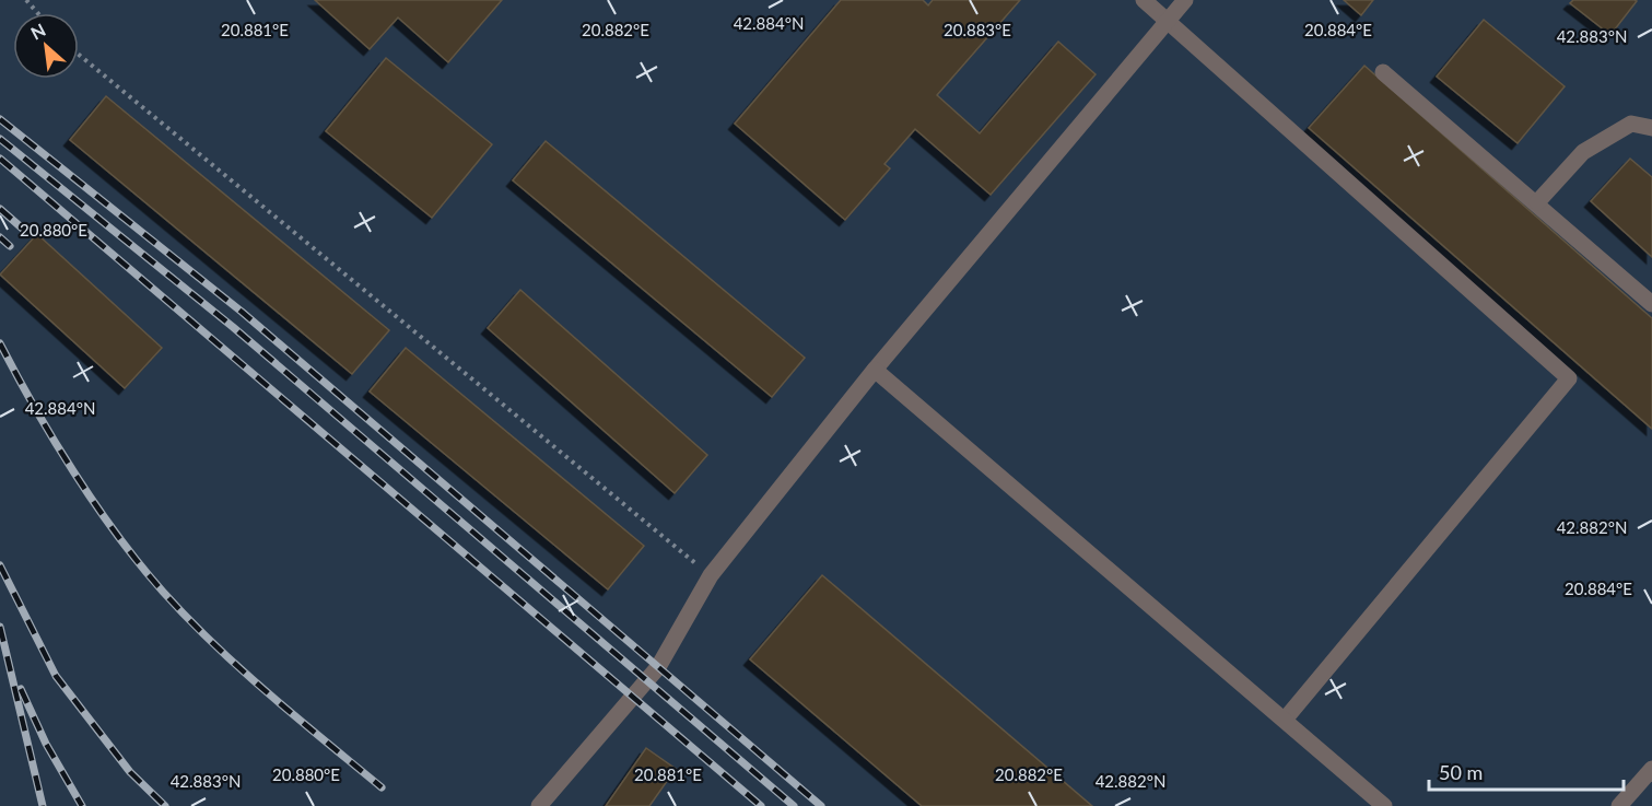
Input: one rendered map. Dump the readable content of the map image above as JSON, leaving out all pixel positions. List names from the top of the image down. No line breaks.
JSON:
{"scale_bar":"50 m","north":"top left","coordinates":["42.884°N","20.881°E","20.882°E","20.883°E","20.884°E","42.883°N","20.880°E","42.882°N"]}
